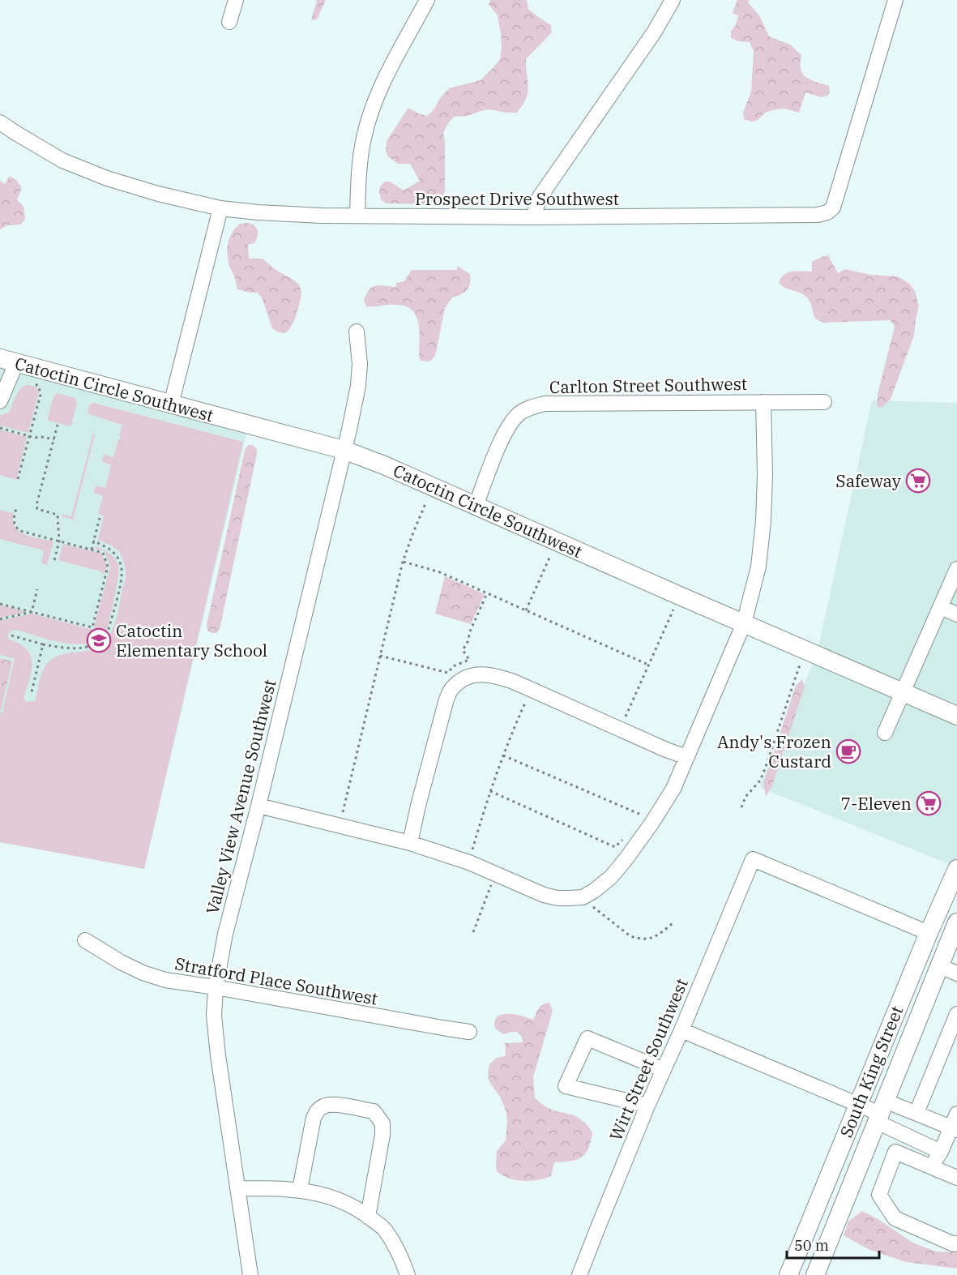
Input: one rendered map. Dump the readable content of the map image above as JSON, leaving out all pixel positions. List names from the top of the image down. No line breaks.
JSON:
{"streets":{"main road":["Catoctin Circle Southwest","South King Street"],"street":["Prospect Drive Southwest","Carlton Street Southwest","Valley View Avenue Southwest","Stratford Place Southwest","Wirt Street Southwest"]},"crossings":[["Carlton Street Southwest","Catoctin Circle Southwest"],["Catoctin Circle Southwest","Valley View Avenue Southwest"],["Valley View Avenue Southwest","Stratford Place Southwest"],["Wirt Street Southwest","South King Street"]],"places":{"supermarket":["Safeway","7-Eleven"],"school or university":["Catoctin Elementary School"],"cafe":["Andy's Frozen Custard"]},"scale_bar":"50 m"}
